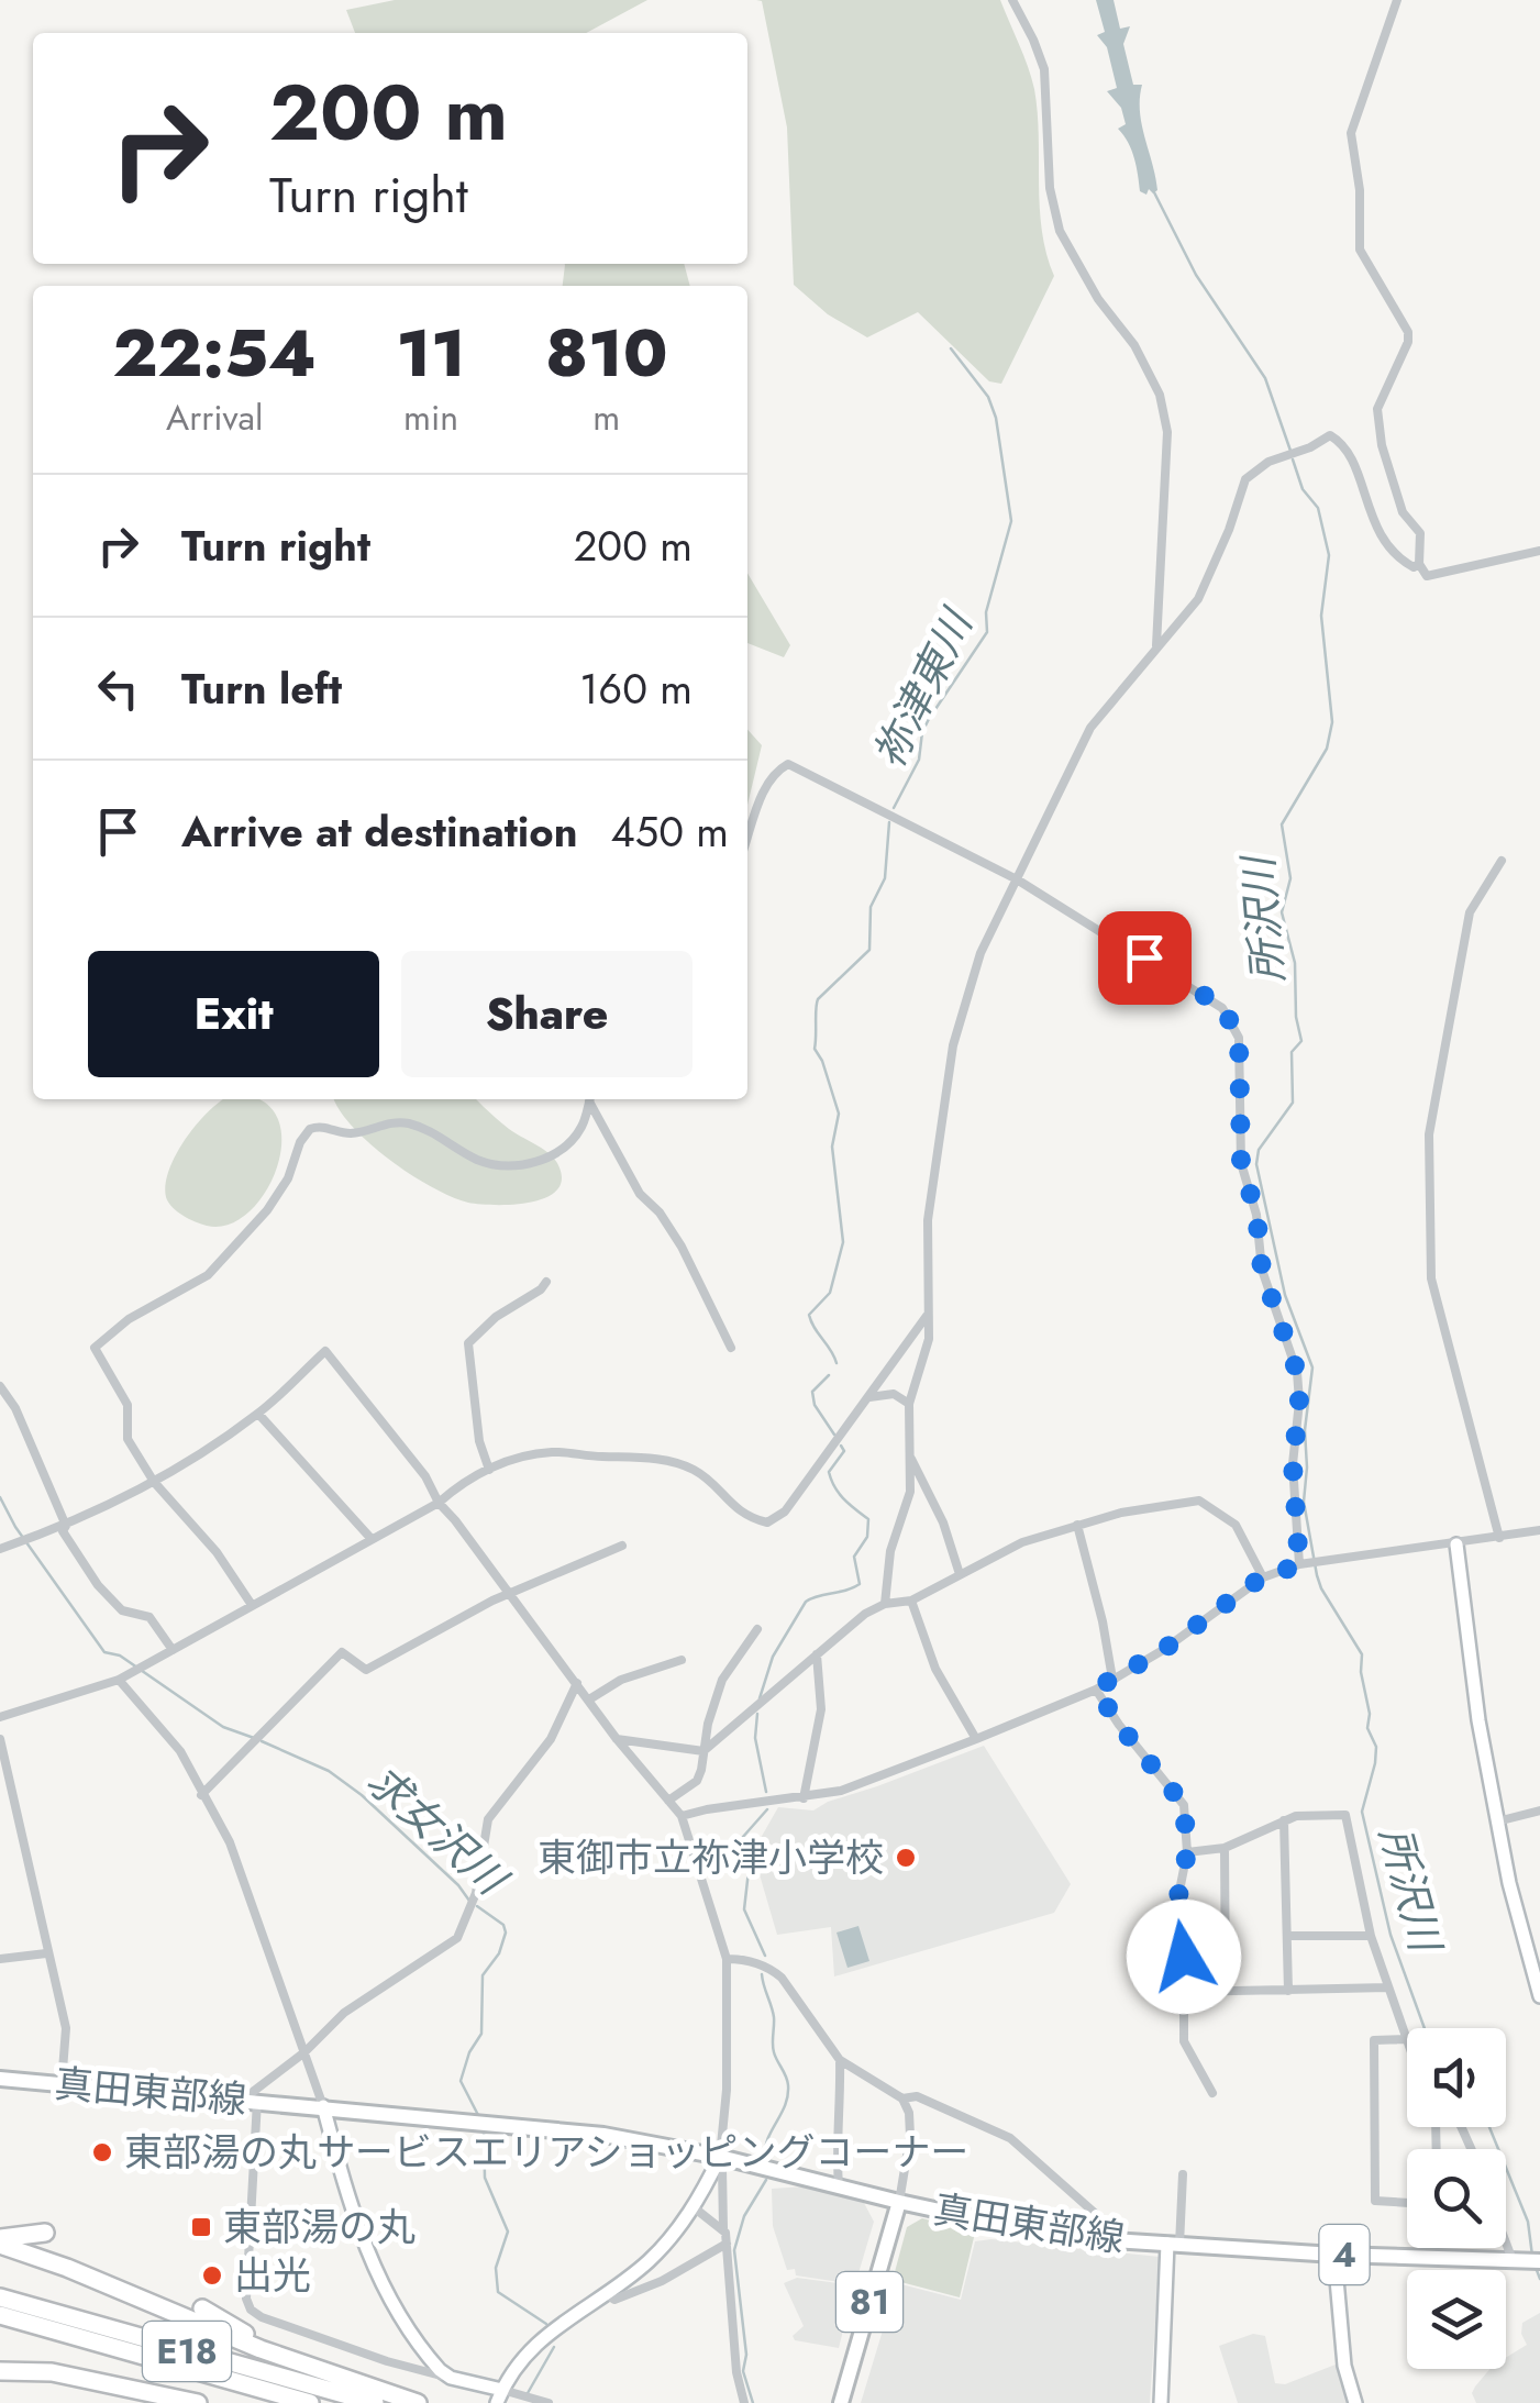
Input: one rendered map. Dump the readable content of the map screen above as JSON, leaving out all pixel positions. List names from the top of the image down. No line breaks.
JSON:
{"streets":{"highway":["E18"],"main road":["真田東部線","4","81"]},"crossings":[["真田東部線","81"]],"water":["祢津東川","所沢川","求女沢川"],"places":{"other":["東御市立祢津小学校","東部湯の丸サービスエリアショッピングコーナー","出光"],"transit":["東部湯の丸"]},"page":{"turn":["200 m","Turn right"],"eta":["22:54","Arrival","11","min","810","m"],"list":[{"name":"Turn right","value":"200 m"},{"name":"Turn left","value":"160 m"},{"name":"Arrive at destination","value":"450 m"}],"buttons":["Exit","Share"]}}
